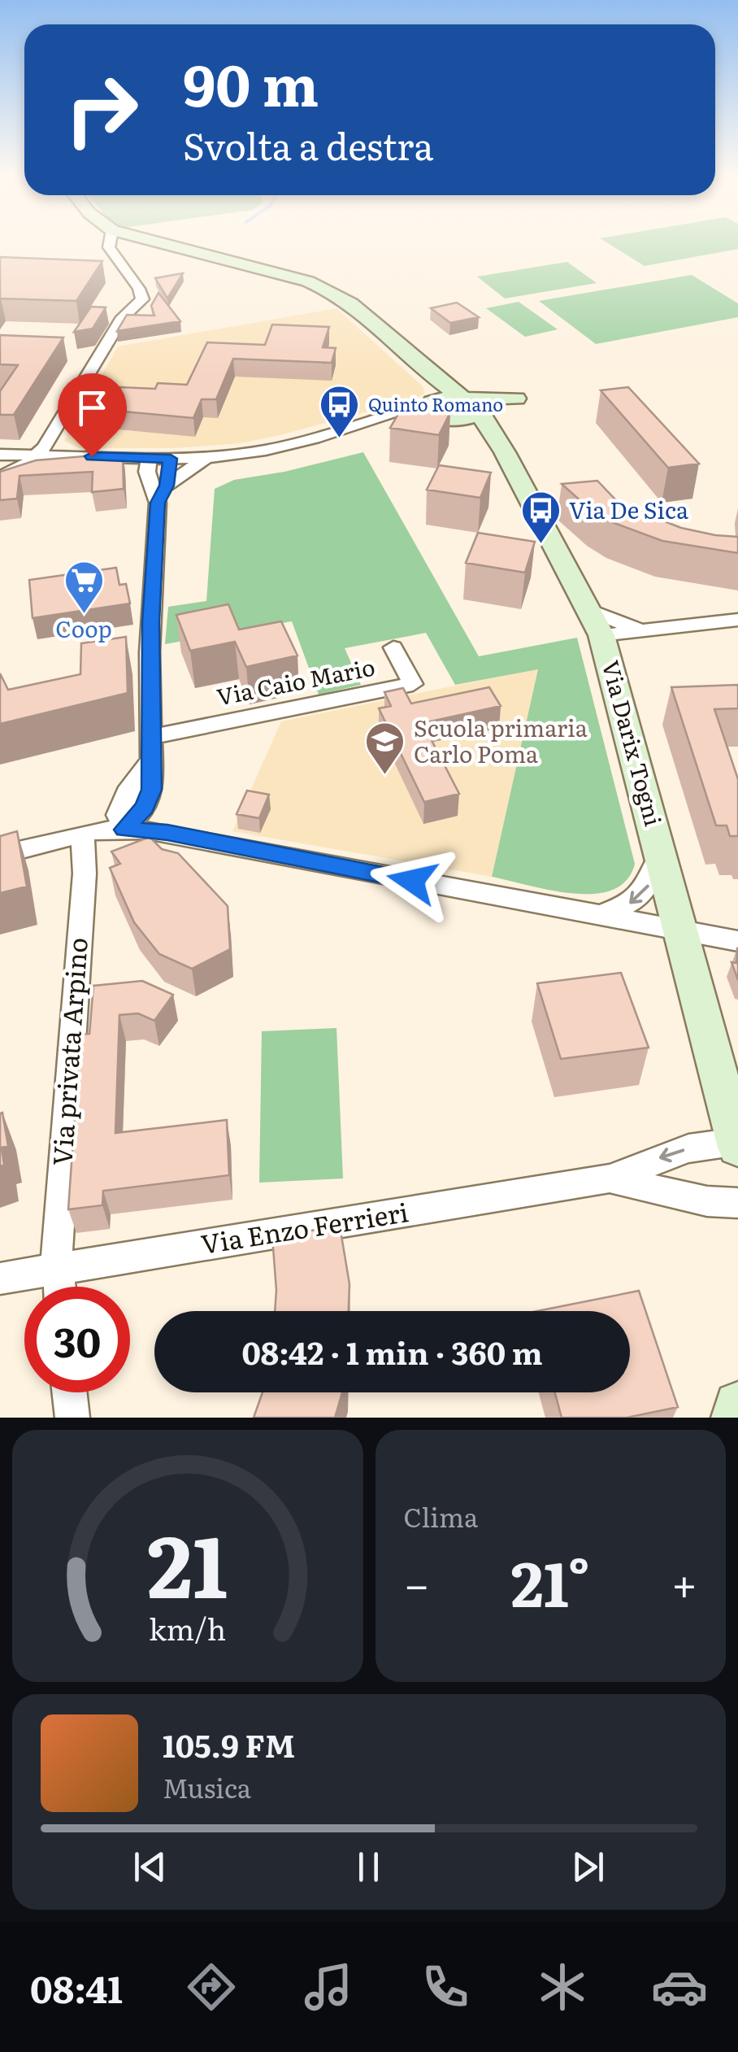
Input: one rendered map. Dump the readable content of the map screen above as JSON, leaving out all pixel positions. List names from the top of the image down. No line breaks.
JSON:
{"streets":{"street":["Via Caio Mario","Via Darix Togni","Via privata Arpino","Via Enzo Ferrieri"]},"crossings":[["Via Darix Togni","Via Enzo Ferrieri"],["Via privata Arpino","Via Enzo Ferrieri"]],"places":{"bus stop":["Quinto Romano","Via De Sica"],"supermarket":["Coop"],"school or university":["Scuola primaria Carlo Poma"]},"page":{"turn":["90 m","Svolta a destra"],"limit":"30","trip":"08:42 · 1 min · 360 m","tile":"Clima","heat":["−","21°","+"],"song":["105.9 FM","Musica"],"tabs":"08:41","gauge":["21","km/h"]}}
